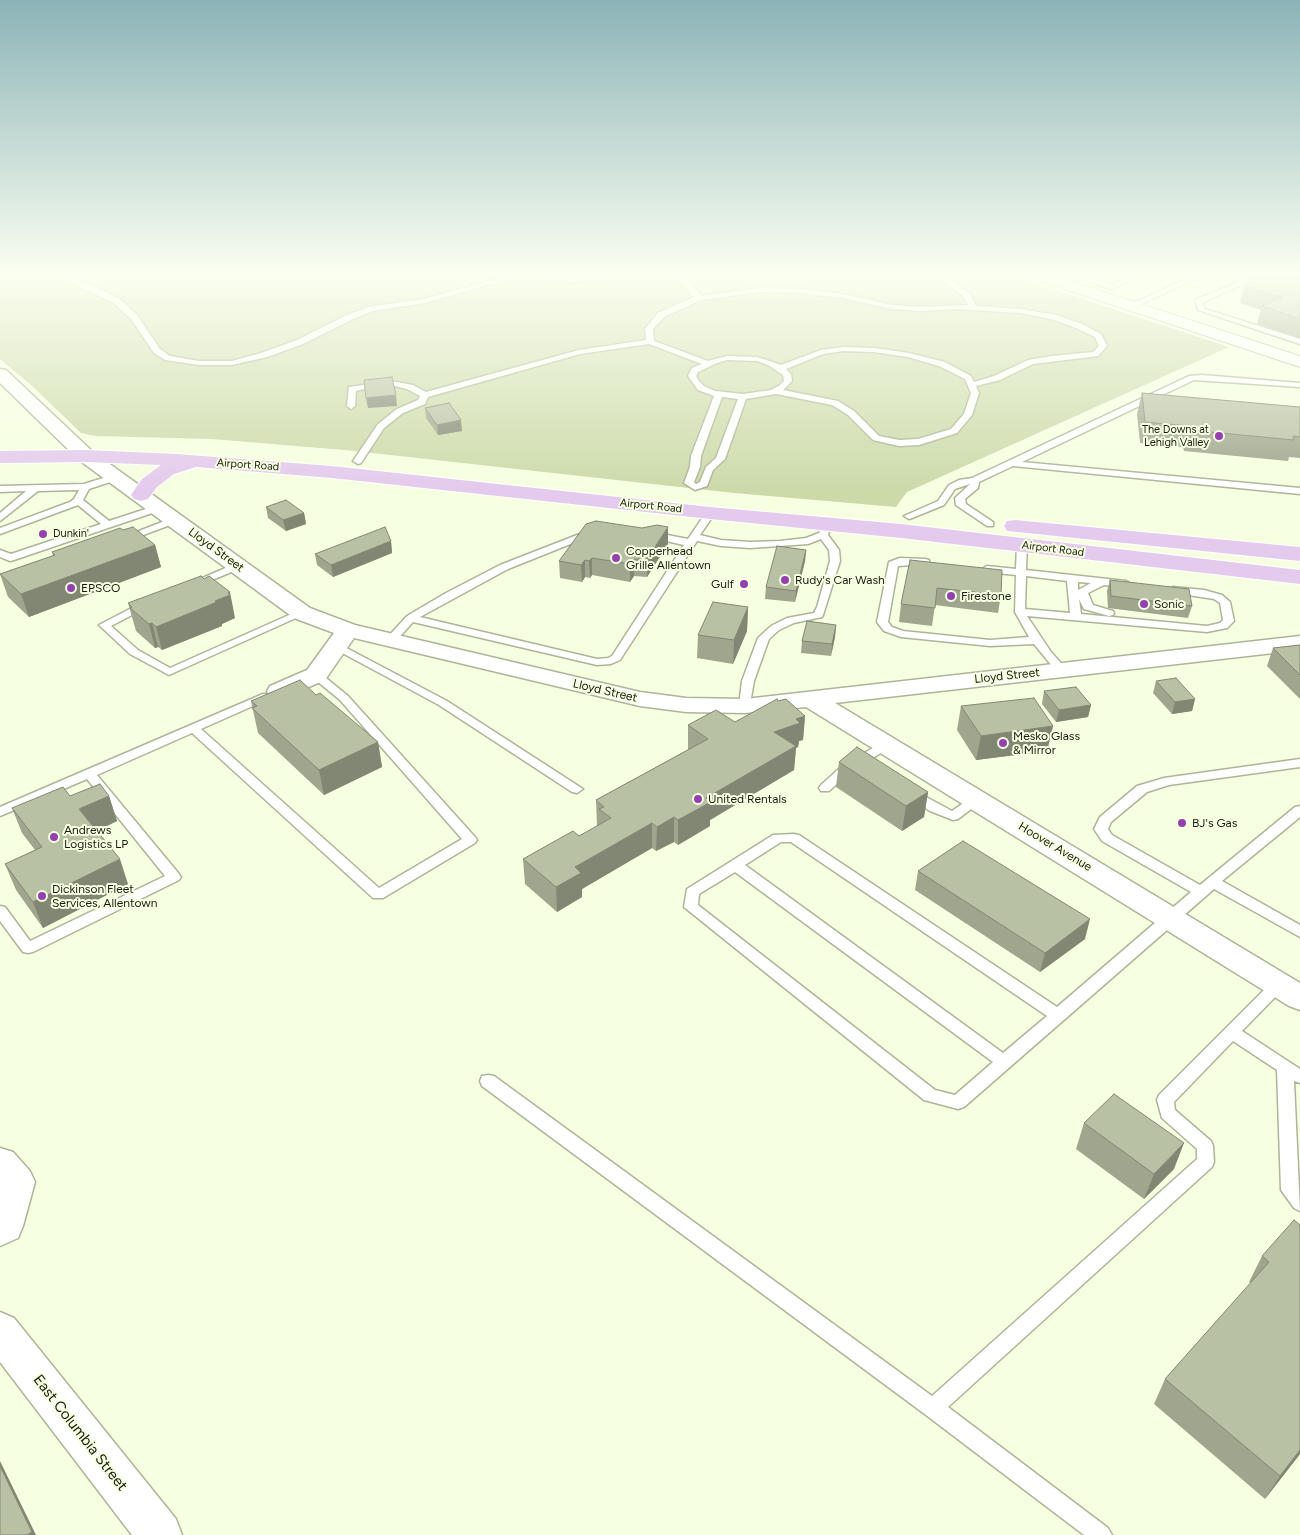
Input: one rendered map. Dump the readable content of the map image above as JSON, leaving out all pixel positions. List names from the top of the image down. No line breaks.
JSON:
{"streets":{"main road":["Airport Road"],"street":["Lloyd Street","Hoover Avenue","East Columbia Street"]},"crossings":[["Airport Road","Lloyd Street"],["Lloyd Street","Hoover Avenue"]],"places":["The Downs at Lehigh Valley","Dunkin'","Copperhead Grille Allentown","Rudy's Car Wash","Gulf","EPSCO","Firestone","Sonic","Mesko Glass & Mirror","United Rentals","BJ's Gas","Andrews Logistics LP","Dickinson Fleet Services, Allentown"]}
